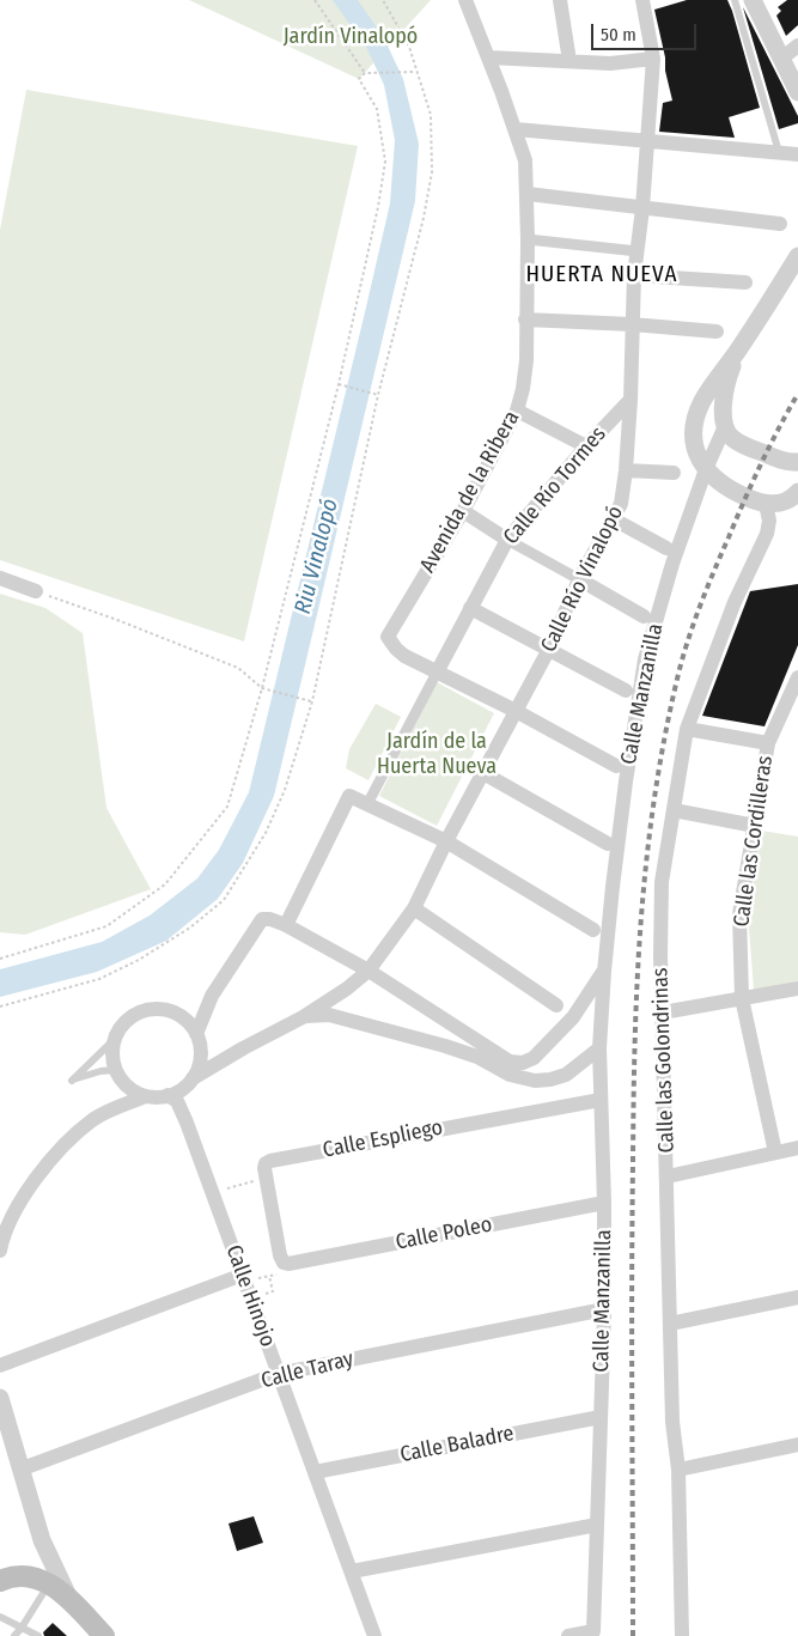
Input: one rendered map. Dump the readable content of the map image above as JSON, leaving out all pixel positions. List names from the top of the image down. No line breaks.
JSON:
{"streets":{"street":["Calle Río Tormes","Avenida de la Ribera","Calle Río Vinalopó","Calle Manzanilla","Calle las Cordilleras","Calle las Golondrinas","Calle Espliego","Calle Poleo","Calle Hinojo","Calle Taray","Calle Baladre"]},"crossings":[["Calle Río Tormes","Avenida de la Ribera"],["Calle Río Tormes","Calle Río Vinalopó"],["Calle Río Vinalopó","Calle Manzanilla"],["Calle Río Vinalopó","Calle Hinojo"],["Calle Manzanilla","Calle Espliego"],["Calle Manzanilla","Calle Poleo"],["Calle Manzanilla","Calle Taray"],["Calle Manzanilla","Calle Baladre"],["Calle Espliego","Calle Poleo"],["Calle Hinojo","Calle Taray"],["Calle Hinojo","Calle Baladre"]],"districts":["HUERTA NUEVA"],"water":["Riu Vinalopó"],"parks":["Jardín Vinalopó","Jardín de la Huerta Nueva"],"scale_bar":"50 m"}
